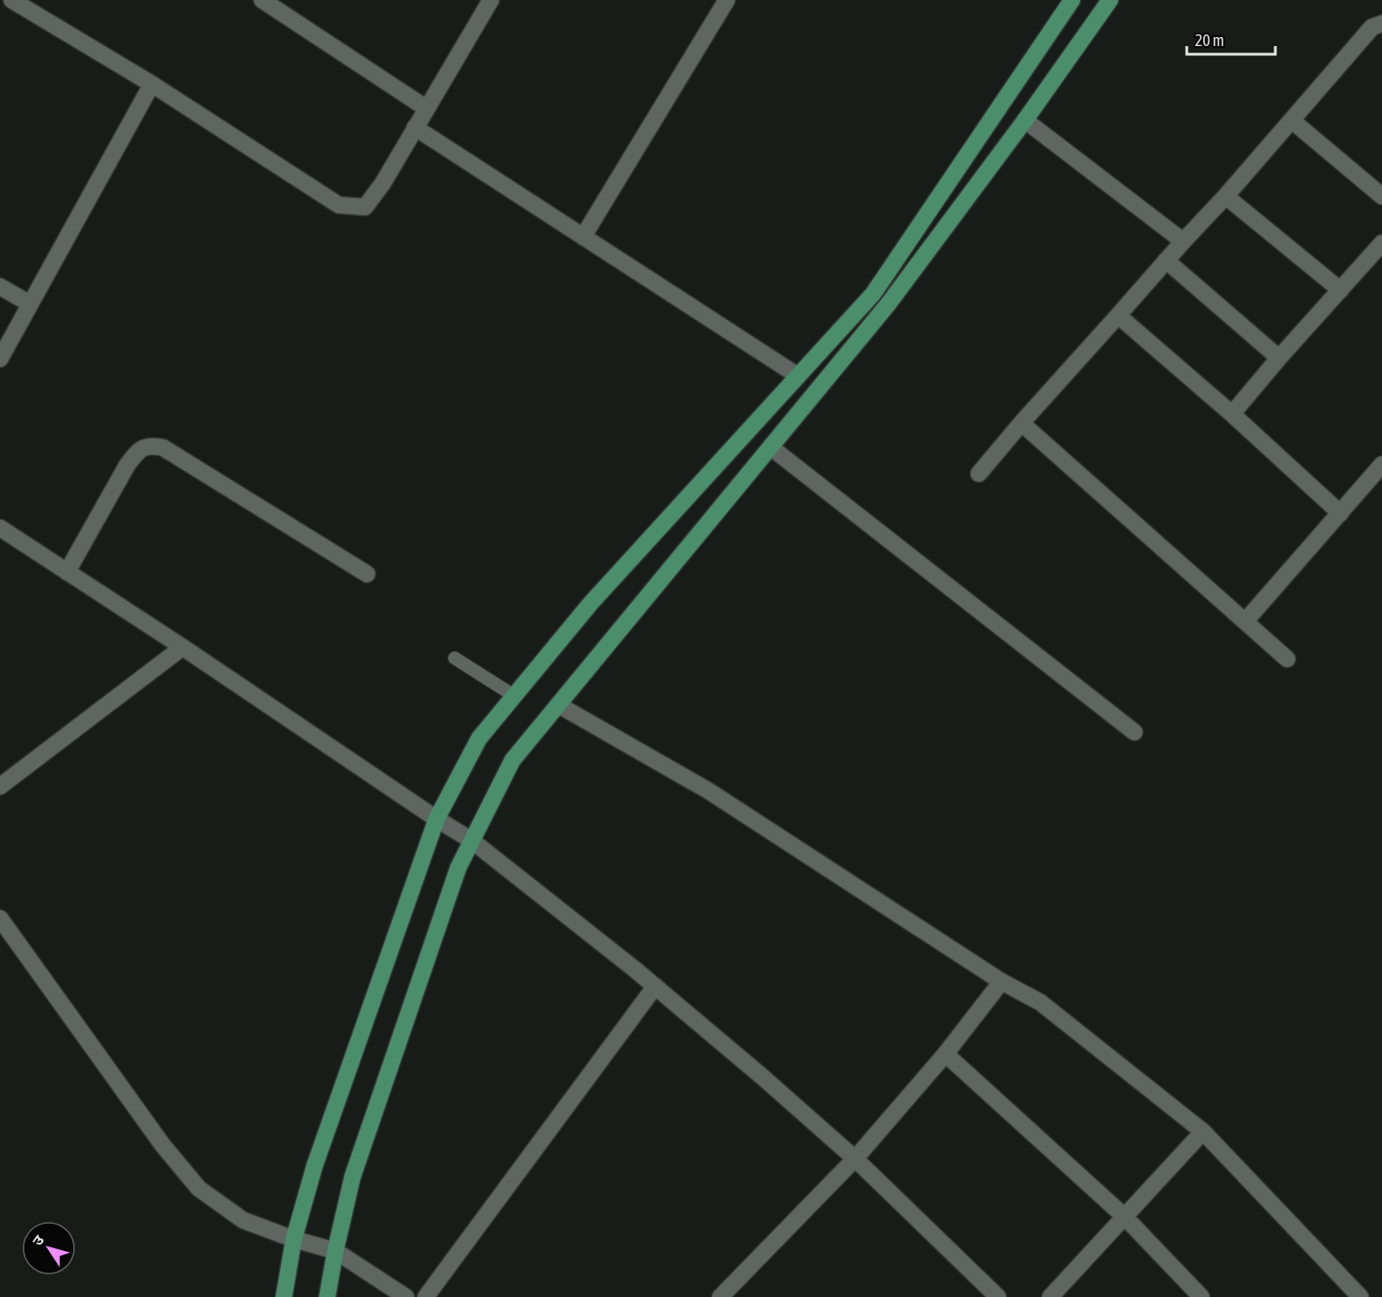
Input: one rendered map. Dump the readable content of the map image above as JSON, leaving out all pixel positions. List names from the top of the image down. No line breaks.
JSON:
{"scale_bar":"20 m","north":"top left"}
